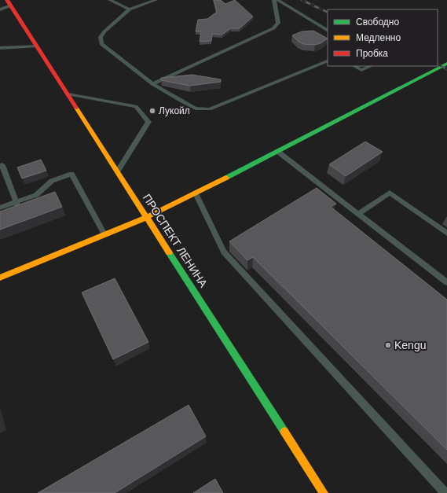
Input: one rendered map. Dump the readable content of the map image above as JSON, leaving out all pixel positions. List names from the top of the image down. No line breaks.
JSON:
{"streets":{"main road":["ПРОСПЕКТ ЛЕНИНА"]},"places":["Лукойл","Kengu"],"legend":["Свободно","Медленно","Пробка"]}
